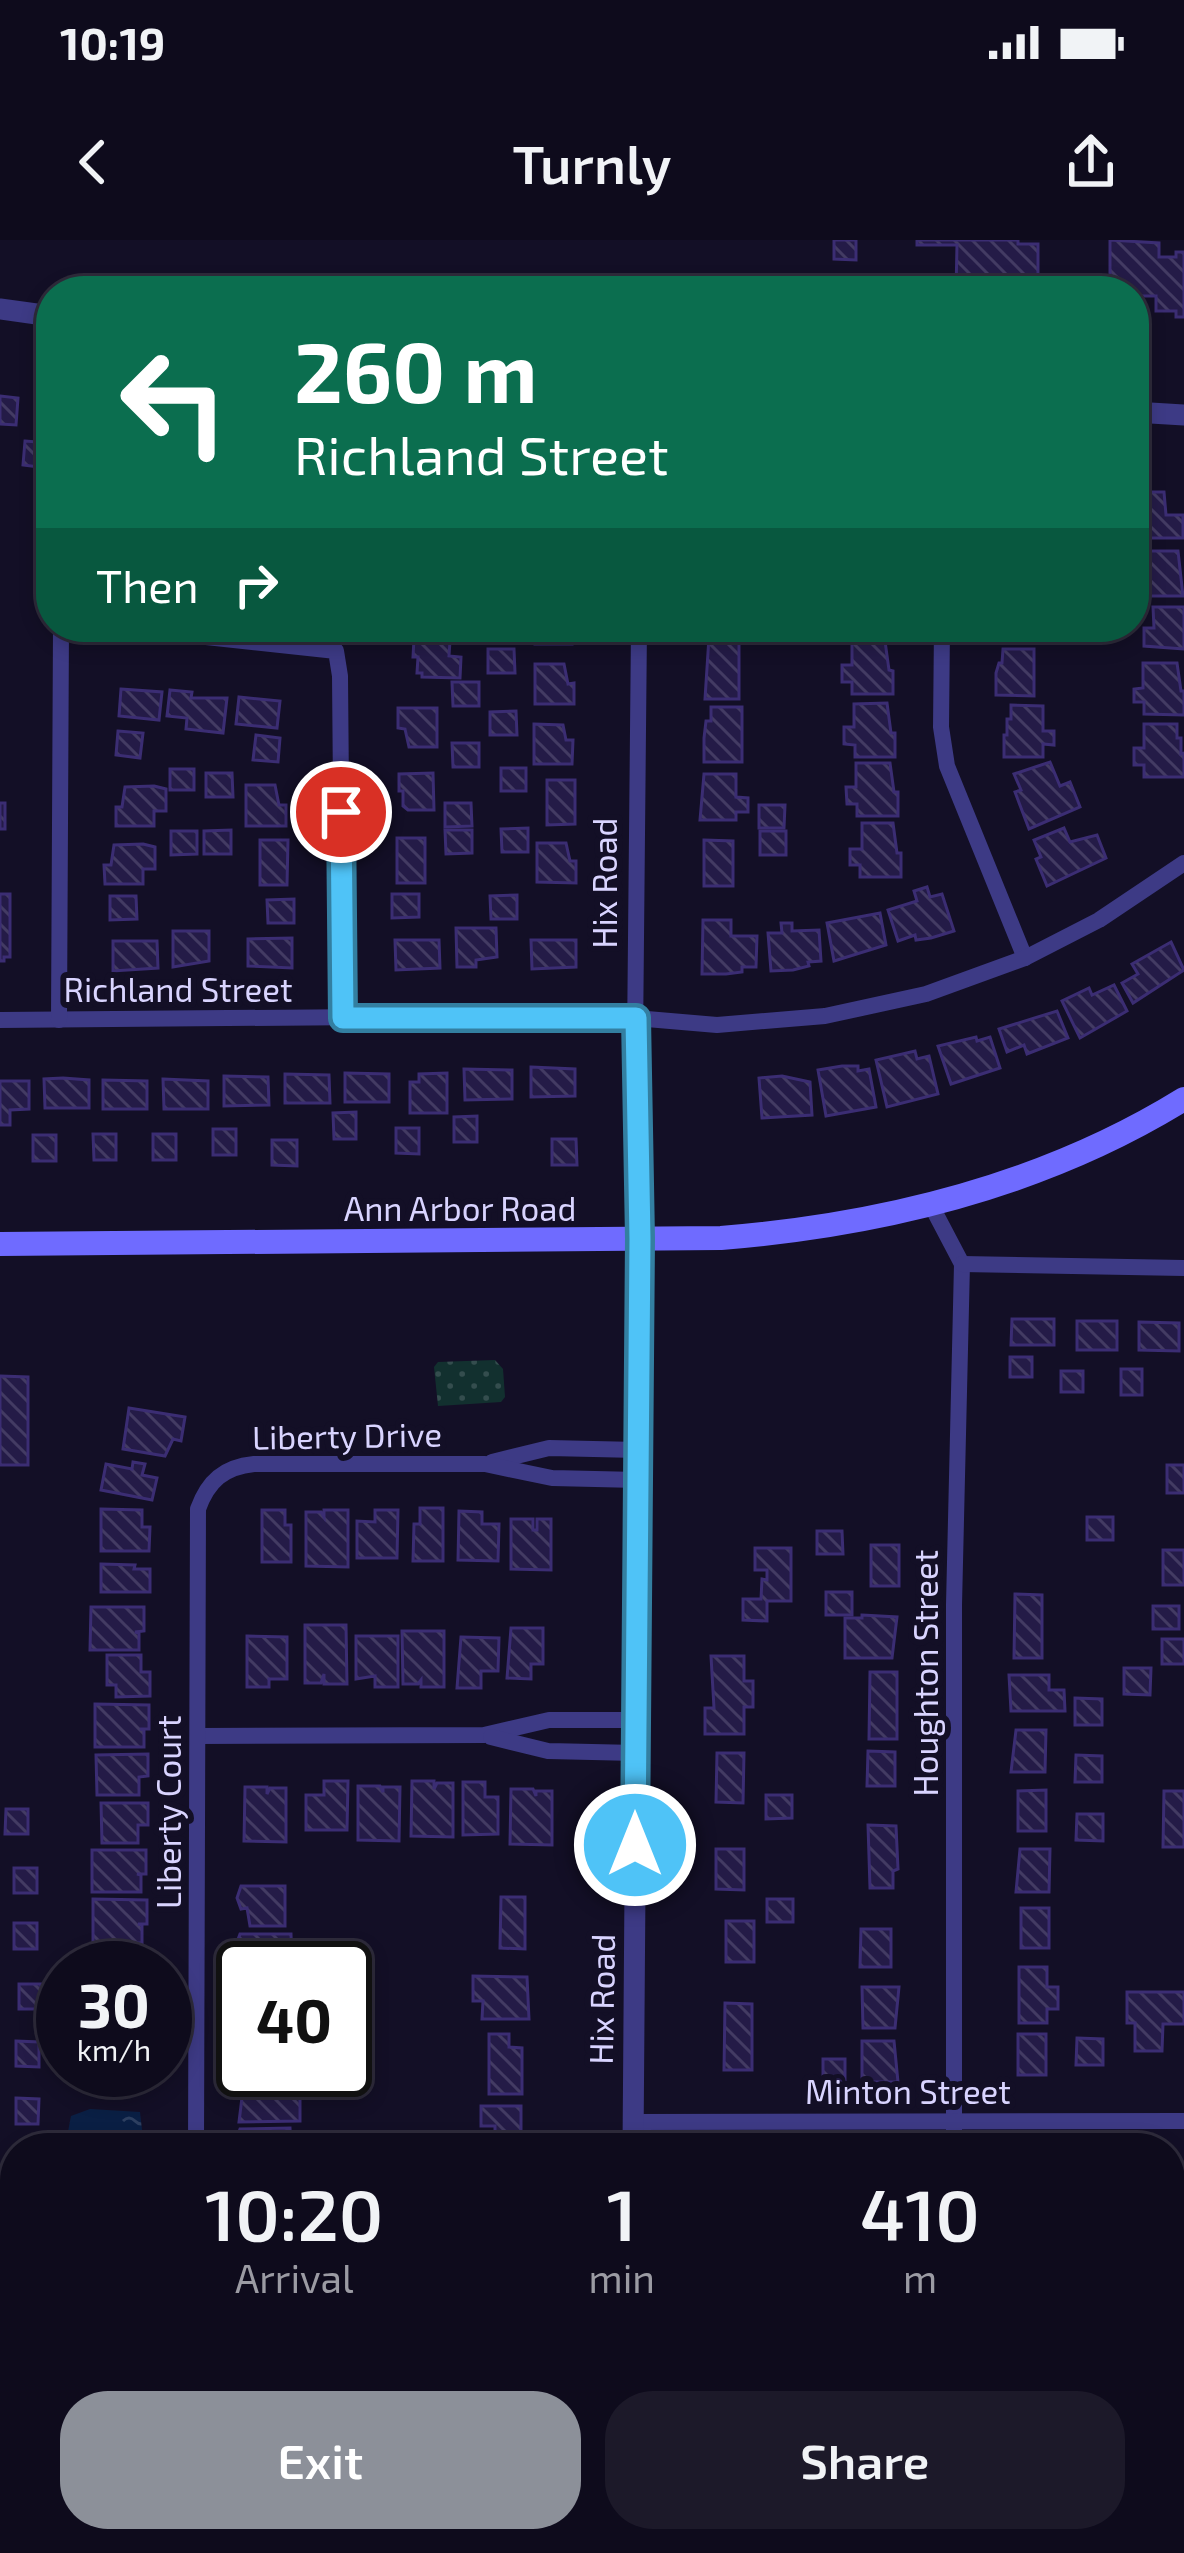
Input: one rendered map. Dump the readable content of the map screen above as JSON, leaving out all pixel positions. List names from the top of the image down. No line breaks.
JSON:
{"streets":{"main road":["Ann Arbor Road"],"street":["Hix Road","Richland Street","Liberty Drive","Houghton Street","Liberty Court","Minton Street"]},"crossings":[["Hix Road","Richland Street"],["Hix Road","Ann Arbor Road"],["Hix Road","Minton Street"],["Ann Arbor Road","Houghton Street"],["Liberty Drive","Liberty Court"],["Houghton Street","Minton Street"]],"page":{"status":"10:19","header":"Turnly","turn":["260 m","Richland Street"],"then":"Then","speed":"30 km/h","limit":"40","eta":["10:20","Arrival","1","min","410","m"],"buttons":["Exit","Share"]}}
